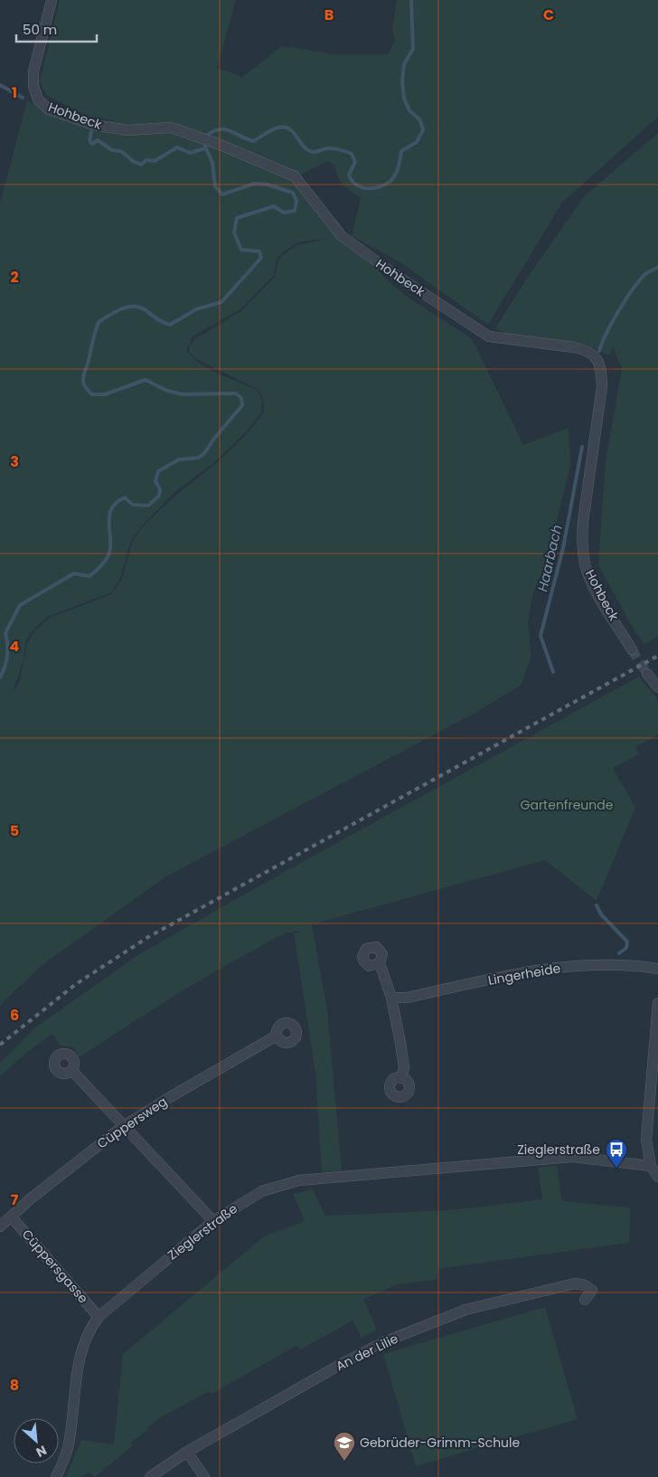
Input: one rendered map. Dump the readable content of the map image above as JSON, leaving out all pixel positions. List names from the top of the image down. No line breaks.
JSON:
{"streets":{"street":["Hohbeck","Lingerheide","Cüppersweg","Zieglerstraße","Cüppersgasse","An der Lilie"]},"crossings":[["Cüppersweg","Cüppersgasse"],["Zieglerstraße","Cüppersgasse"]],"water":["Haarbach"],"parks":["Gartenfreunde"],"places":{"bus stop":["Zieglerstraße"],"school or university":["Gebrüder-Grimm-Schule"]},"scale_bar":"50 m","north":"bottom right","grid":{"columns":["B","C"],"rows":["1","2","3","4","5","6","7","8"]}}
